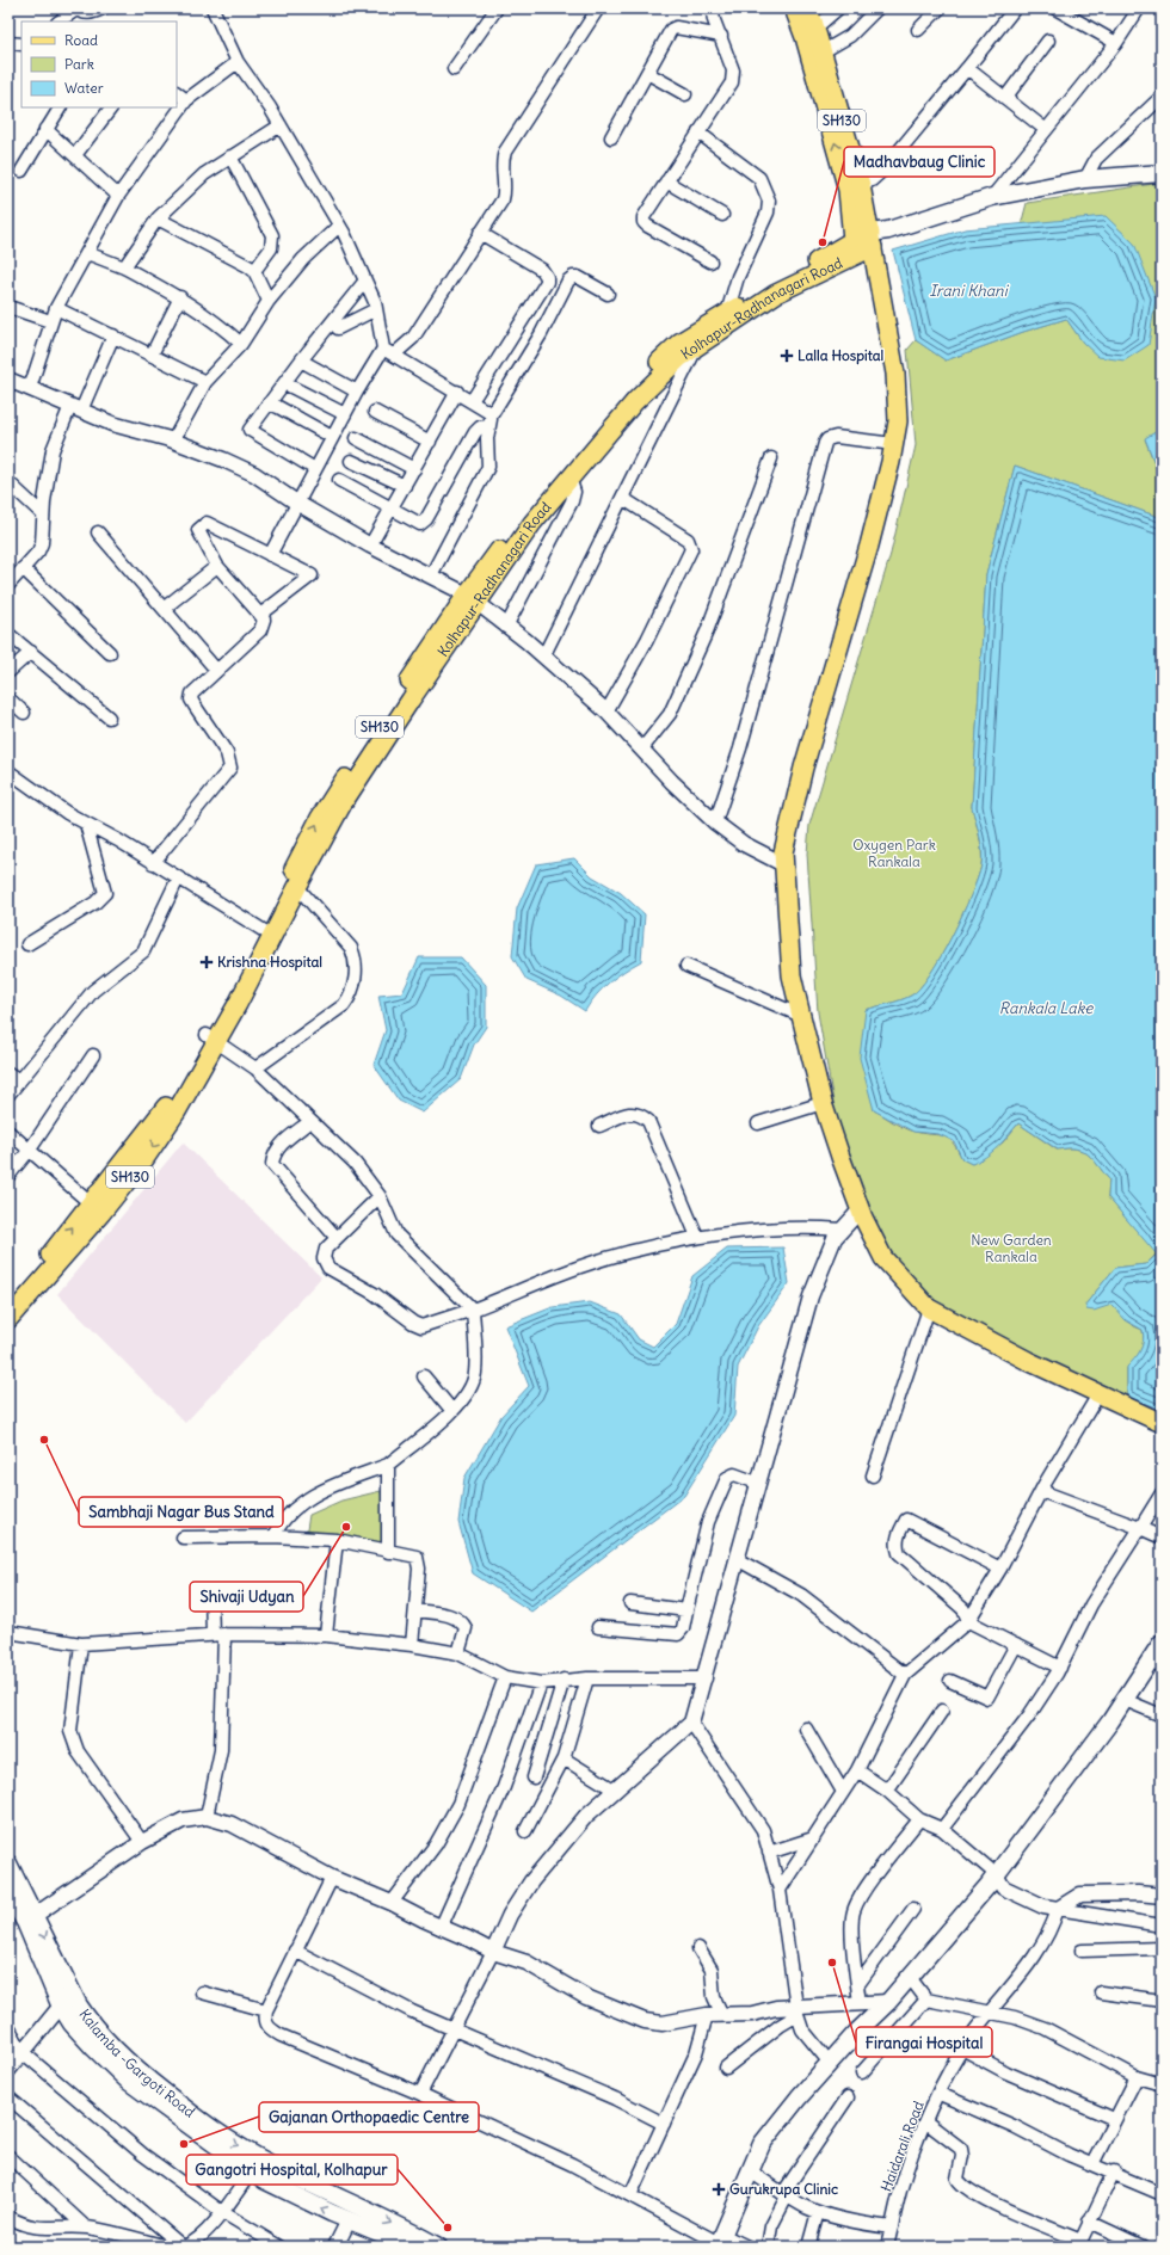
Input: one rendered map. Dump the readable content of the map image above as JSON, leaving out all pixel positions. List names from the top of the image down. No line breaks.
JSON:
{"streets":{"main road":["SH130","Kolhapur-Radhanagari Road","Kalamba -Gargoti Road"],"street":["Haidarali Road"]},"crossings":[["SH130","Kolhapur-Radhanagari Road"]],"water":["Irani Khani","Rankala Lake"],"parks":["Oxygen Park Rankala","New Garden Rankala"],"places":{"other":["Madhavbaug Clinic","Sambhaji Nagar Bus Stand","Shivaji Udyan","Firangai Hospital","Gajanan Orthopaedic Centre","Gangotri Hospital, Kolhapur"],"health":["Lalla Hospital","Krishna Hospital","Gurukrupa Clinic"]},"legend":["Road","Park","Water"]}
